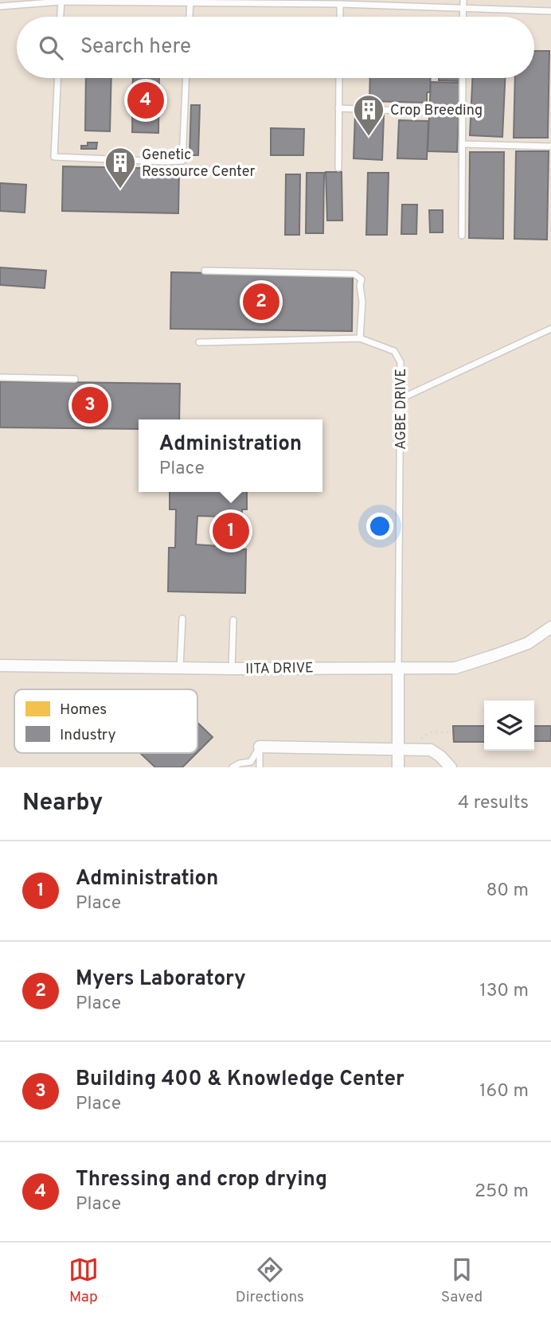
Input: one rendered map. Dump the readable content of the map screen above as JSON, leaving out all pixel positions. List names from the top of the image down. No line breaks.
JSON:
{"streets":{"street":["IITA DRIVE"],"lane":["AGBE DRIVE"]},"crossings":[["AGBE DRIVE","IITA DRIVE"]],"places":{"building":["Crop Breeding","Genetic Ressource Center"]},"legend":["Homes","Industry"],"page":{"search":"Search here","pins":["4","2","3","1"],"popup":["Administration","Place"],"heading":["Nearby","4 results"],"list":[{"mark":"1","name":"Administration","note":"Place","value":"80 m"},{"mark":"2","name":"Myers Laboratory","note":"Place","value":"130 m"},{"mark":"3","name":"Building 400 & Knowledge Center","note":"Place","value":"160 m"},{"mark":"4","name":"Thressing and crop drying","note":"Place","value":"250 m"}],"nav":["Map","Directions","Saved"]}}
